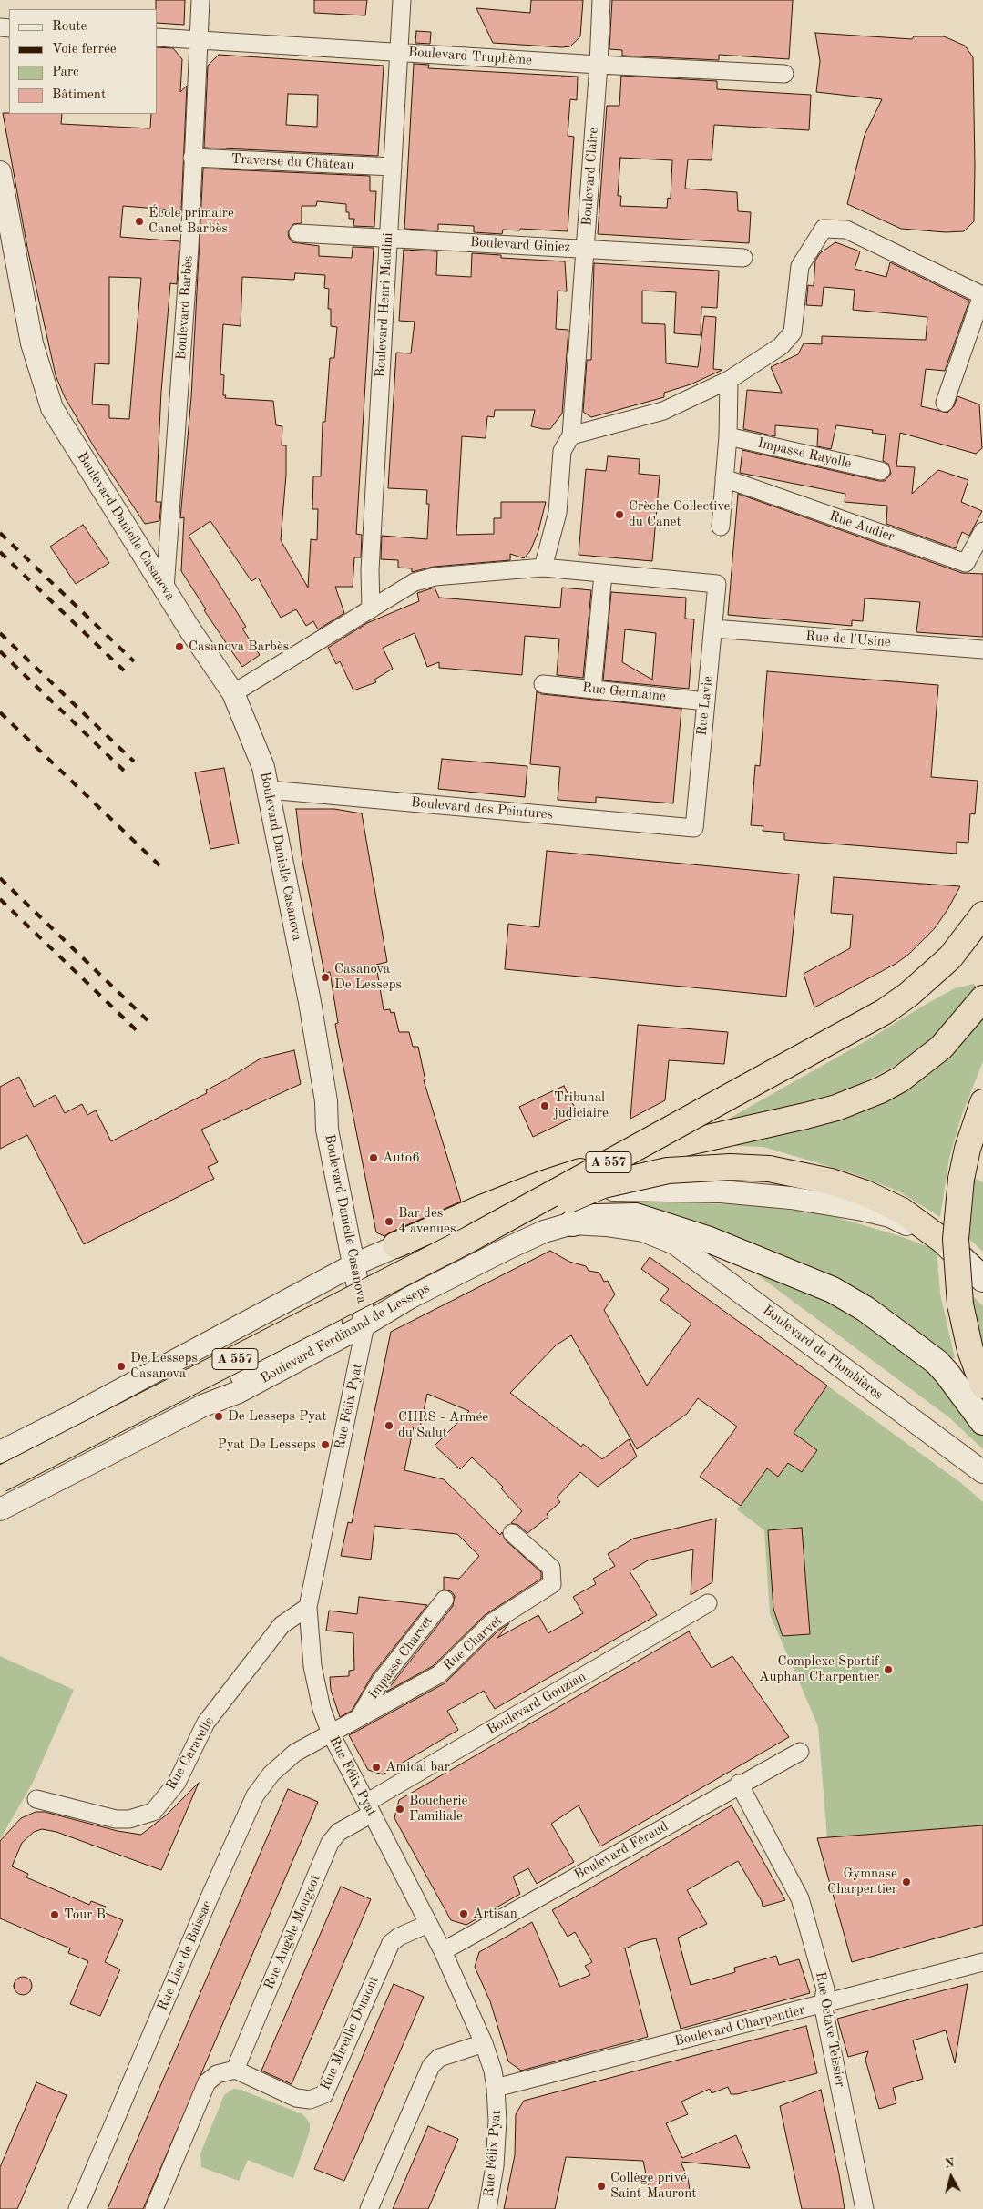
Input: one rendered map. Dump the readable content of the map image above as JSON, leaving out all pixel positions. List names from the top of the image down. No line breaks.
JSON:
{"streets":{"highway":["A 557"],"street":["Boulevard Truphème","Traverse du Château","Boulevard Claire","Boulevard Giniez","Boulevard Henri Maulini","Boulevard Barbès","Impasse Rayolle","Boulevard Danielle Casanova","Rue Audier","Rue de l'Usine","Rue Germaine","Rue Lavie","Boulevard des Peintures","Boulevard Ferdinand de Lesseps","Boulevard de Plombières","Rue Félix Pyat","Rue Charvet","Impasse Charvet","Boulevard Gouzian","Rue Caravelle","Boulevard Féraud","Rue Angèle Mougeot","Rue Lise de Baissac","Boulevard Charpentier","Rue Octave Teissier","Rue Mireille Dumont"]},"crossings":[["Boulevard Truphème","Boulevard Claire"],["Boulevard Truphème","Boulevard Henri Maulini"],["Boulevard Truphème","Boulevard Barbès"],["Traverse du Château","Boulevard Henri Maulini"],["Traverse du Château","Boulevard Barbès"],["Boulevard Claire","Boulevard Giniez"],["Boulevard Giniez","Boulevard Henri Maulini"],["Boulevard Barbès","Boulevard Danielle Casanova"],["Boulevard Danielle Casanova","Boulevard des Peintures"],["Boulevard Danielle Casanova","Boulevard Ferdinand de Lesseps"],["Boulevard Danielle Casanova","Rue Félix Pyat"],["Rue de l'Usine","Rue Lavie"],["Rue Germaine","Rue Lavie"],["Rue Lavie","Boulevard des Peintures"],["Boulevard Ferdinand de Lesseps","Boulevard de Plombières"],["Boulevard Ferdinand de Lesseps","Rue Félix Pyat"],["Rue Félix Pyat","Rue Charvet"],["Rue Félix Pyat","Boulevard Gouzian"],["Rue Félix Pyat","Rue Caravelle"],["Rue Félix Pyat","Boulevard Féraud"],["Rue Félix Pyat","Rue Angèle Mougeot"],["Rue Félix Pyat","Rue Lise de Baissac"],["Rue Félix Pyat","Boulevard Charpentier"],["Rue Félix Pyat","Rue Mireille Dumont"],["Rue Charvet","Impasse Charvet"],["Rue Charvet","Rue Lise de Baissac"],["Boulevard Gouzian","Rue Angèle Mougeot"],["Boulevard Féraud","Rue Octave Teissier"],["Rue Angèle Mougeot","Rue Mireille Dumont"],["Boulevard Charpentier","Rue Octave Teissier"]],"places":["École primaire Canet Barbès","Crèche Collective du Canet","Casanova Barbès","Casanova De Lesseps","Tribunal judiciaire","Auto6","Bar des 4 avenues","De Lesseps Casanova","De Lesseps Pyat","CHRS - Armée du Salut","Pyat De Lesseps","Complexe Sportif Auphan Charpentier","Amical bar","Boucherie Familiale","Gymnase Charpentier","Artisan","Tour B","Collège privé Saint-Mauront"],"legend":["Route","Voie ferrée","Parc","Bâtiment"],"north":"top"}
